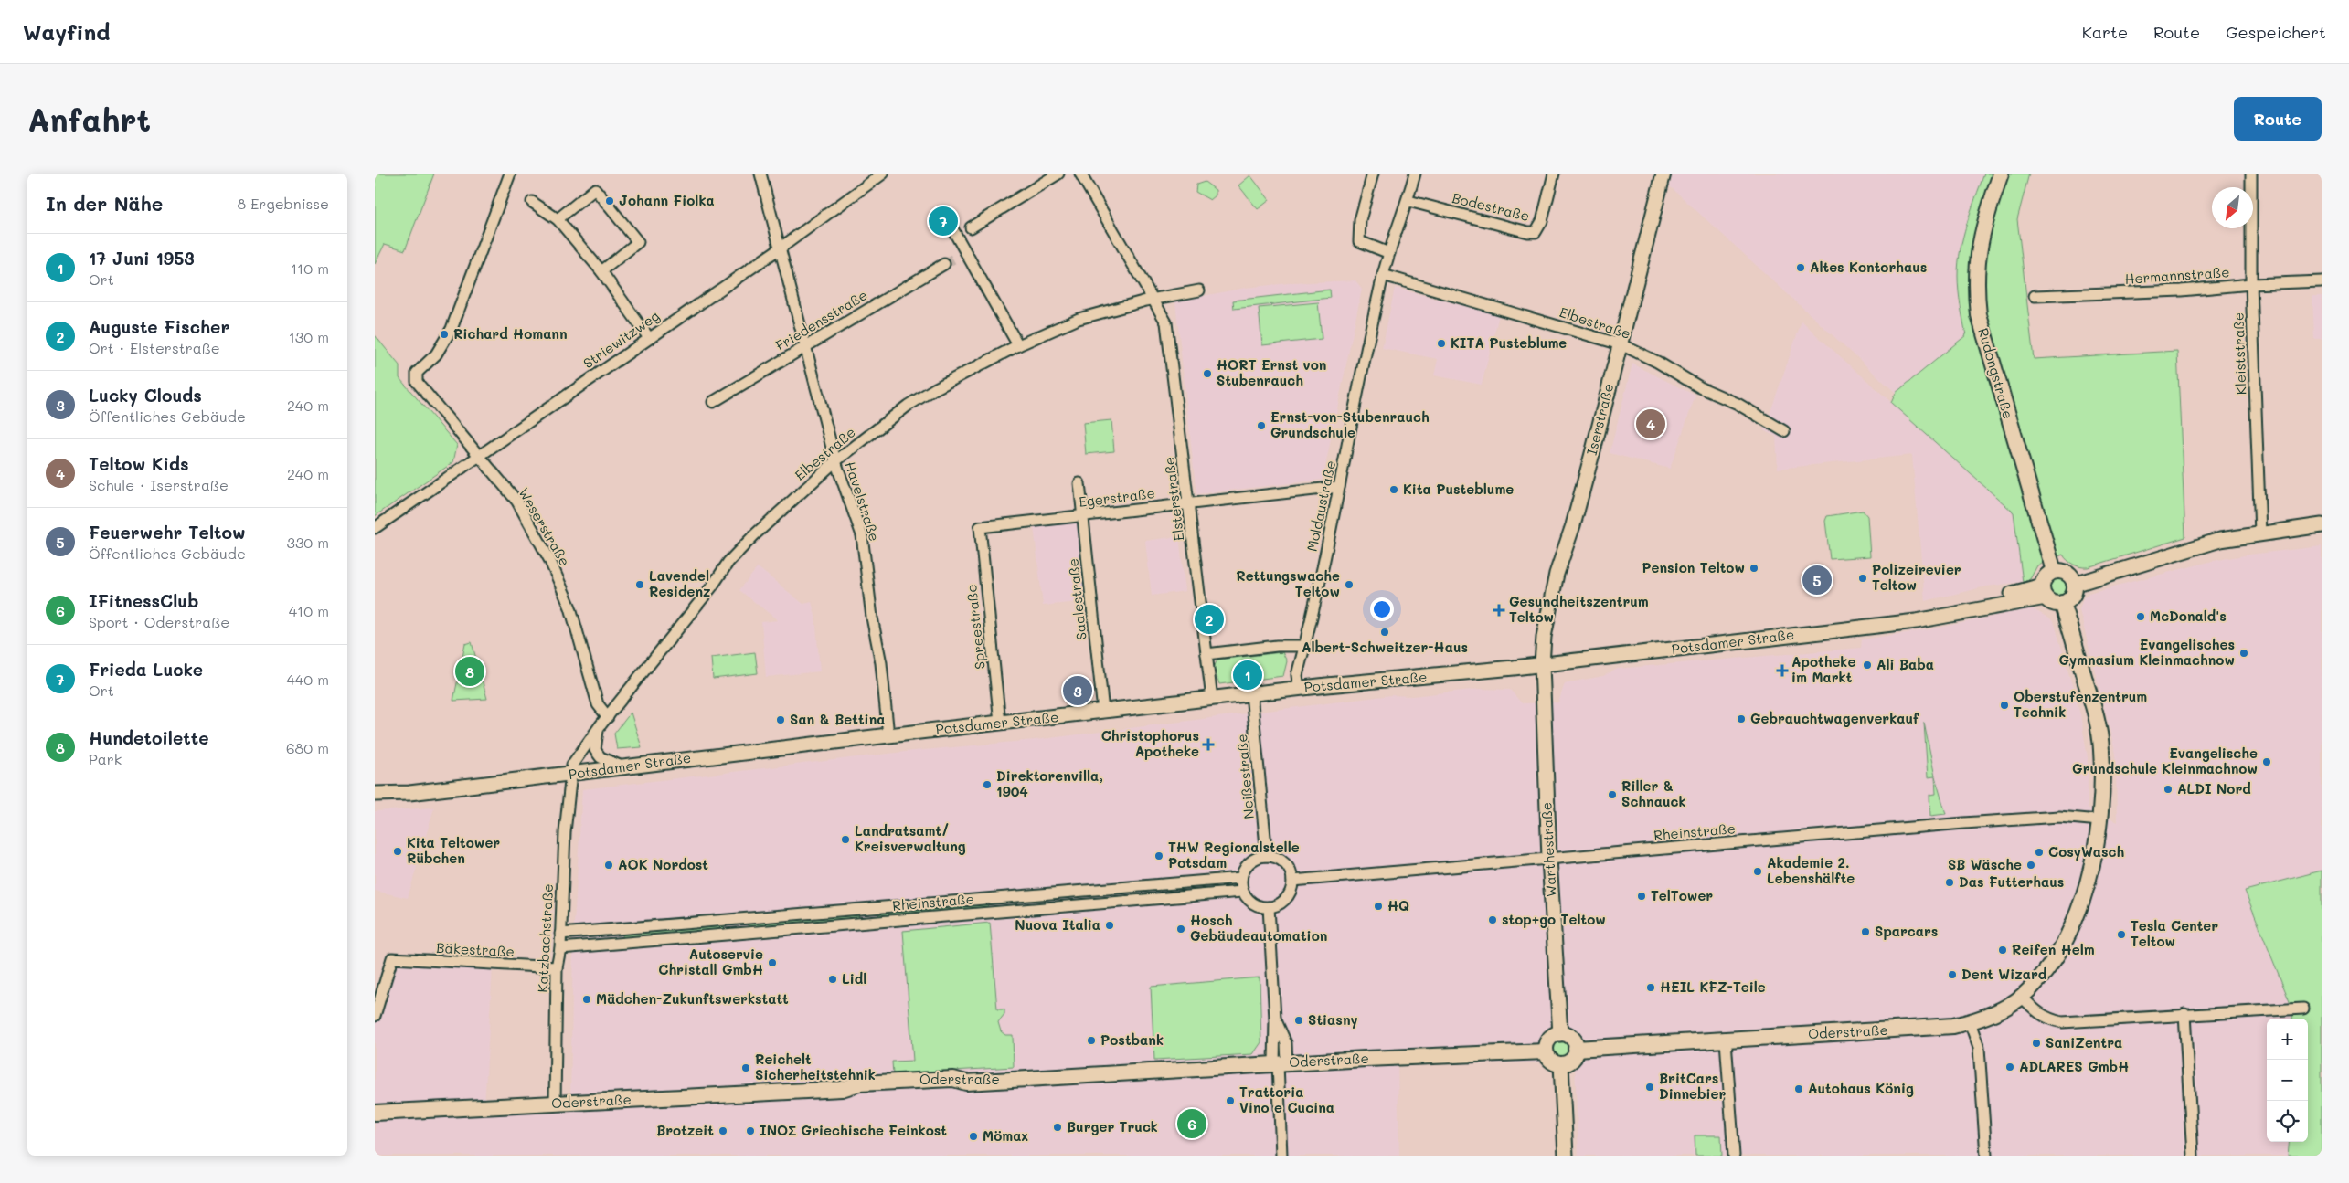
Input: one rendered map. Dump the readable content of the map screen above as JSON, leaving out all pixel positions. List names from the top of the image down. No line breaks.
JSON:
{"streets":{"main road":["Rudongstraße","Oderstraße"],"street":["Bodestraße","Hermannstraße","Friedensstraße","Elbestraße","Striewitzweg","Kleiststraße","Iserstraße","Egerstraße","Elsterstraße","Havelstraße","Moldaustraße","Weserstraße","Saalestraße","Spreestraße","Potsdamer Straße","Neißestraße","Rheinstraße","Warthestraße","Katzbachstraße","Bäkestraße"]},"crossings":[["Hermannstraße","Kleiststraße"],["Friedensstraße","Havelstraße"],["Elbestraße","Iserstraße"],["Elbestraße","Elsterstraße"],["Elbestraße","Havelstraße"],["Elbestraße","Moldaustraße"],["Elbestraße","Weserstraße"],["Elbestraße","Potsdamer Straße"],["Elbestraße","Katzbachstraße"],["Striewitzweg","Havelstraße"],["Striewitzweg","Weserstraße"],["Rudongstraße","Potsdamer Straße"],["Rudongstraße","Oderstraße"],["Iserstraße","Potsdamer Straße"],["Iserstraße","Warthestraße"],["Egerstraße","Elsterstraße"],["Egerstraße","Moldaustraße"],["Egerstraße","Saalestraße"],["Egerstraße","Spreestraße"],["Elsterstraße","Potsdamer Straße"],["Havelstraße","Potsdamer Straße"],["Moldaustraße","Potsdamer Straße"],["Saalestraße","Potsdamer Straße"],["Spreestraße","Potsdamer Straße"],["Potsdamer Straße","Neißestraße"],["Potsdamer Straße","Warthestraße"],["Potsdamer Straße","Katzbachstraße"],["Potsdamer Straße","Oderstraße"],["Neißestraße","Rheinstraße"],["Rheinstraße","Warthestraße"],["Rheinstraße","Katzbachstraße"],["Rheinstraße","Oderstraße"],["Warthestraße","Oderstraße"],["Katzbachstraße","Bäkestraße"],["Katzbachstraße","Oderstraße"]],"places":{"other":["Johann Fiolka","Altes Kontorhaus","Richard Homann","KITA Pusteblume","HORT Ernst von Stubenrauch","Ernst-von-Stubenrauch Grundschule","Kita Pusteblume","Pension Teltow","Polizeirevier Teltow","Lavendel Residenz","Rettungswache Teltow","McDonald's","Albert-Schweitzer-Haus","Evangelisches Gymnasium Kleinmachnow","Ali Baba","Oberstufenzentrum Technik","Gebrauchtwagenverkauf","San & Bettina","Evangelische Grundschule Kleinmachnow","Direktorenvilla, 1904","ALDI Nord","Riller & Schnauck","Landratsamt/ Kreisverwaltung","Kita Teltower Rübchen","CosyWasch","THW Regionalstelle Potsdam","AOK Nordost","SB Wäsche","Akademie 2. Lebenshälfte","Das Futterhaus","TelTower","HQ","stop+go Teltow","Nuova Italia","Hosch Gebäudeautomation","Sparcars","Tesla Center Teltow","Reifen Helm","Autoservie Christall GmbH","Dent Wizard","Lidl","HEIL KFZ-Teile","Mädchen-Zukunftswerkstatt","Stiasny","Postbank","SaniZentra","ADLARES GmbH","Reichelt Sicherheitstehnik","BritCars Dinnebier","Autohaus König","Trattoria Vino e Cucina","Burger Truck","Brotzeit","INOΣ Griechische Feinkost","Mömax"],"health":["Gesundheitszentrum Teltow","Apotheke im Markt","Christophorus Apotheke"]},"north":"bottom left","page":{"header":"Wayfind","nav":["Karte","Route","Gespeichert"],"buttons":"Route","title":"Anfahrt","heading":["In der Nähe","8 Ergebnisse"],"pins":["7","4","5","2","8","1","3","6"],"list":[{"mark":"1","name":"17 Juni 1953","note":"Ort","value":"110 m"},{"mark":"2","name":"Auguste Fischer","note":"Ort · Elsterstraße","value":"130 m"},{"mark":"3","name":"Lucky Clouds","note":"Öffentliches Gebäude","value":"240 m"},{"mark":"4","name":"Teltow Kids","note":"Schule · Iserstraße","value":"240 m"},{"mark":"5","name":"Feuerwehr Teltow","note":"Öffentliches Gebäude","value":"330 m"},{"mark":"6","name":"IFitnessClub","note":"Sport · Oderstraße","value":"410 m"},{"mark":"7","name":"Frieda Lucke","note":"Ort","value":"440 m"},{"mark":"8","name":"Hundetoilette","note":"Park","value":"680 m"}],"map_buttons":["+","−"]}}
